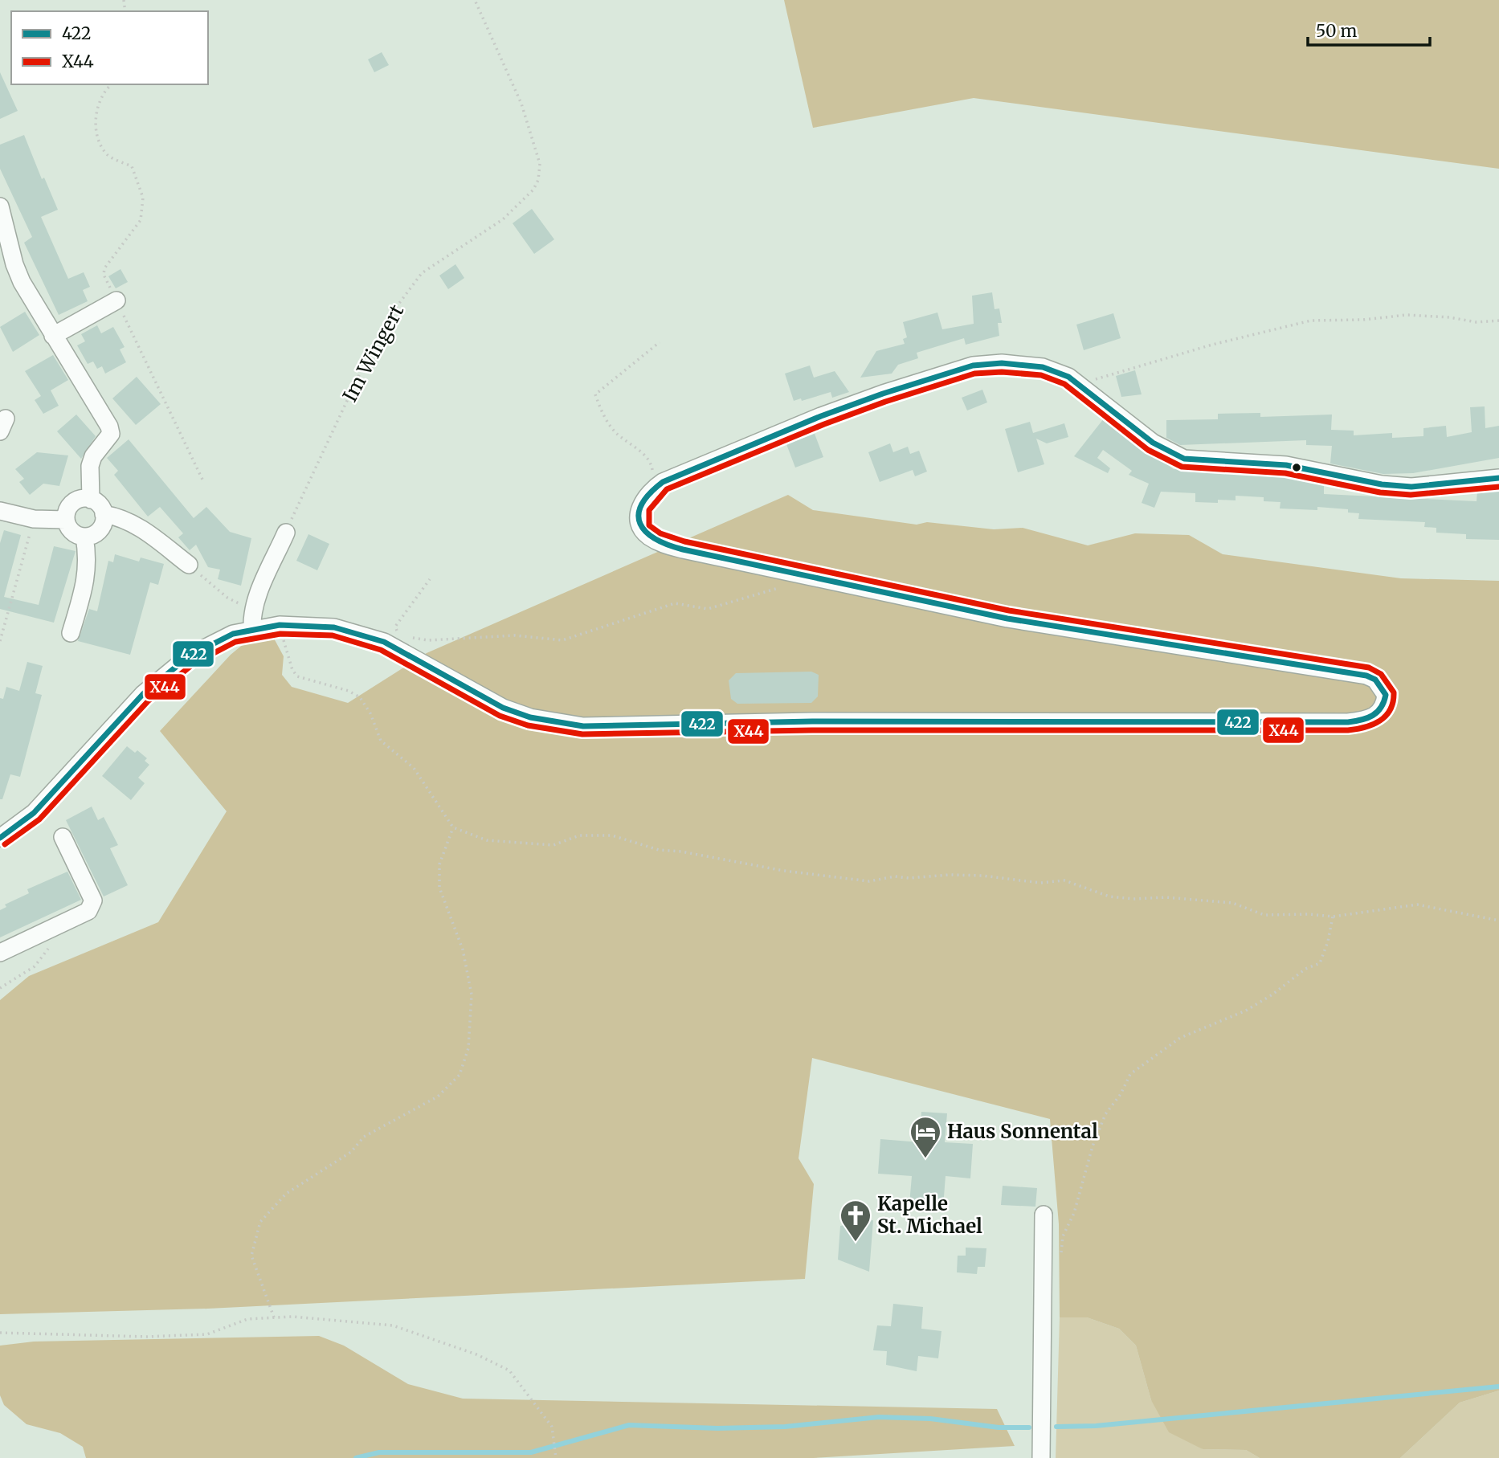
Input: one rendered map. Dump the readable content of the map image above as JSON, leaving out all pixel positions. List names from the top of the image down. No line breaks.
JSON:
{"streets":{"path":["Im Wingert"]},"places":{"hotel":["Haus Sonnental"],"church":["Kapelle St. Michael"]},"lines":["transit line 422","transit line X44"],"legend":["422","X44"],"scale_bar":"50 m"}
